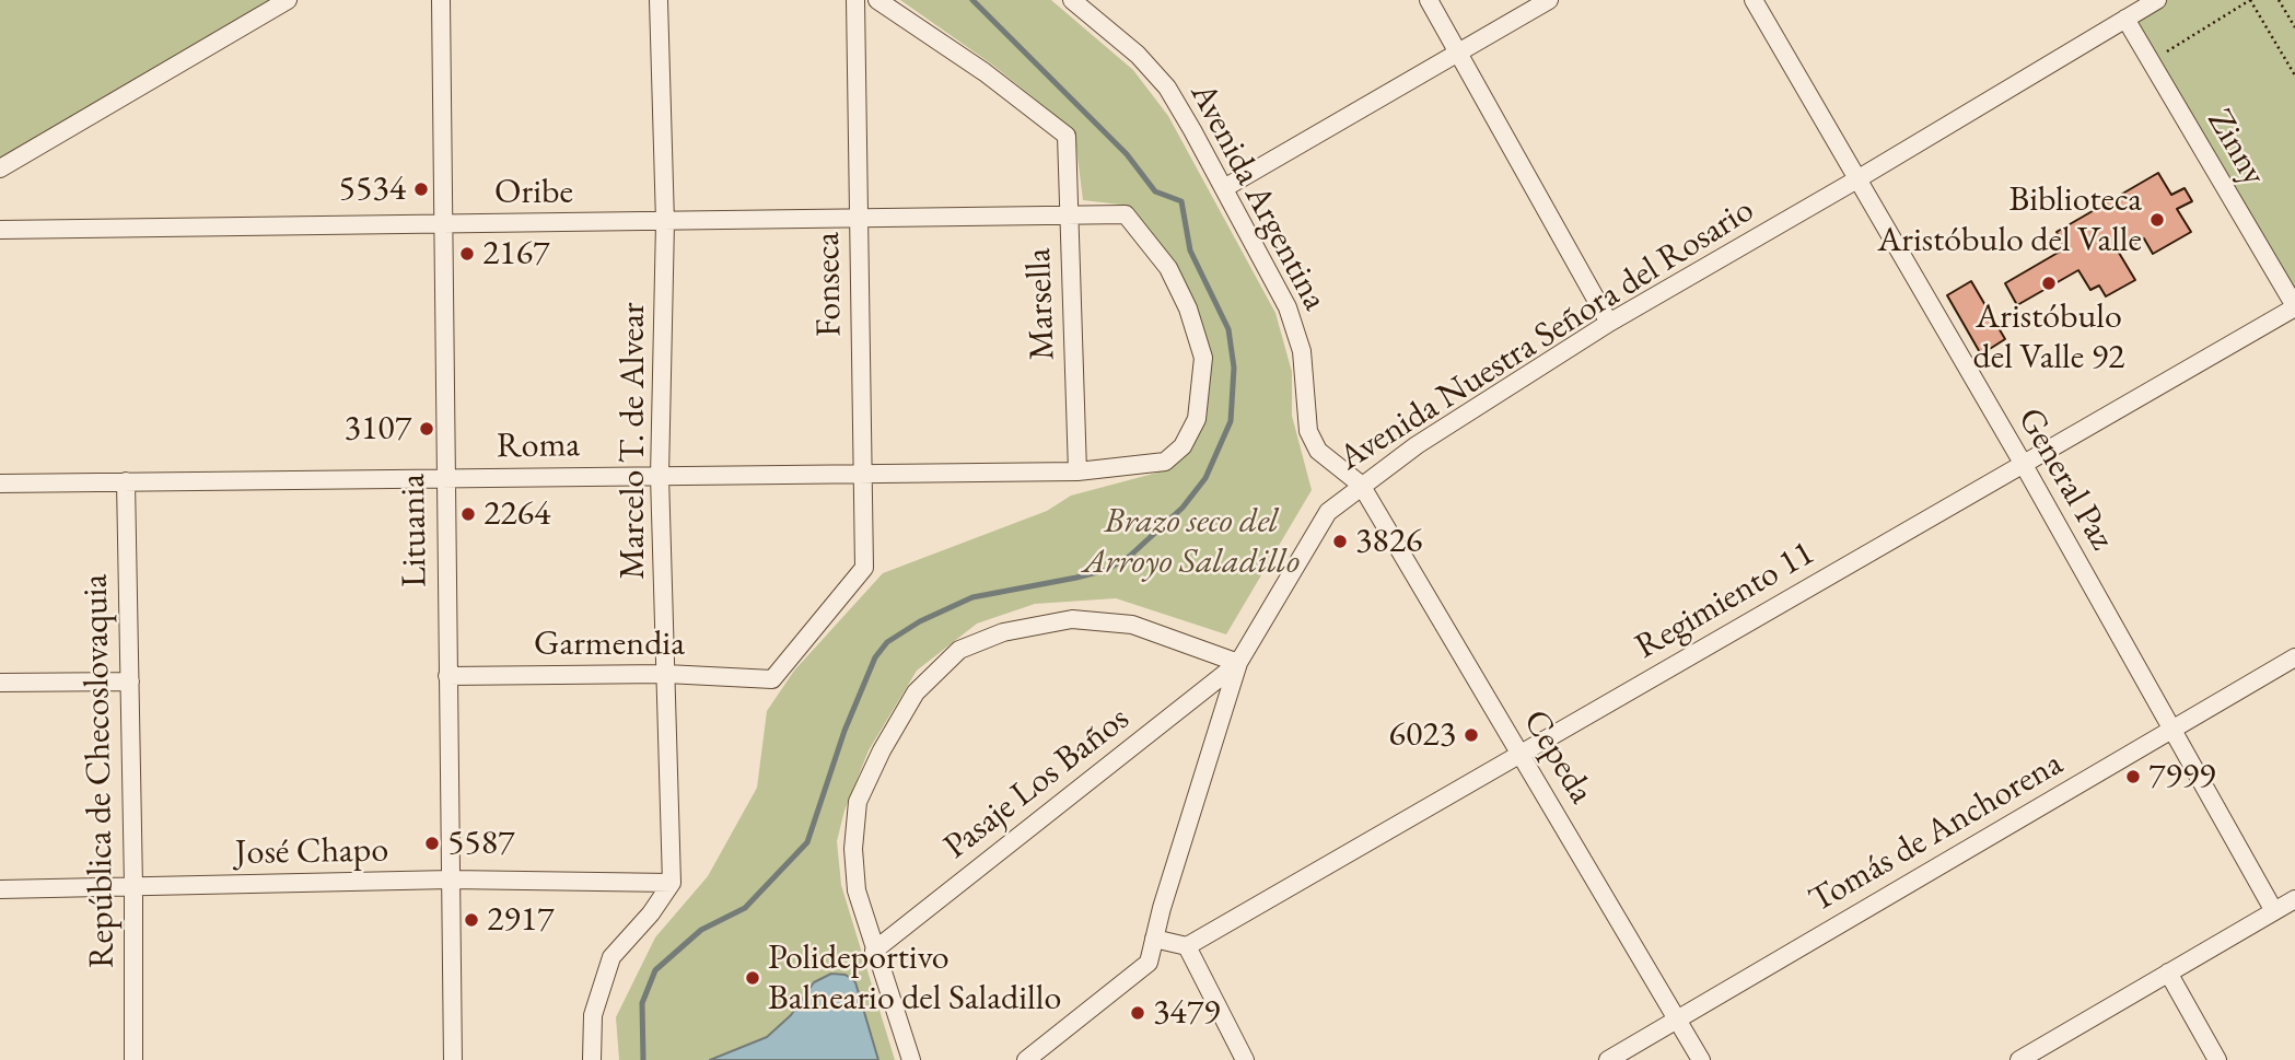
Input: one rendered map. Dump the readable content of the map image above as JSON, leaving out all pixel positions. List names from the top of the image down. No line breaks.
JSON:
{"streets":{"street":["Zinny","Oribe","Avenida Argentina","Fonseca","Marsella","Avenida Nuestra Señora del Rosario","Marcelo T. de Alvear","Roma","General Paz","Lituania","Regimiento 11","Garmendia","Cepeda","República de Checoslovaquia","Pasaje Los Baños","Tomás de Anchorena","José Chapo"]},"crossings":[["Zinny","Avenida Nuestra Señora del Rosario"],["Zinny","Regimiento 11"],["Oribe","Fonseca"],["Oribe","Marsella"],["Oribe","Marcelo T. de Alvear"],["Oribe","Roma"],["Oribe","Lituania"],["Avenida Argentina","Avenida Nuestra Señora del Rosario"],["Avenida Argentina","Cepeda"],["Fonseca","Roma"],["Fonseca","Garmendia"],["Marsella","Roma"],["Avenida Nuestra Señora del Rosario","General Paz"],["Avenida Nuestra Señora del Rosario","Cepeda"],["Avenida Nuestra Señora del Rosario","Pasaje Los Baños"],["Marcelo T. de Alvear","Roma"],["Marcelo T. de Alvear","Garmendia"],["Marcelo T. de Alvear","José Chapo"],["Roma","Lituania"],["Roma","República de Checoslovaquia"],["General Paz","Regimiento 11"],["General Paz","Tomás de Anchorena"],["Lituania","Garmendia"],["Lituania","José Chapo"],["Regimiento 11","Cepeda"],["Cepeda","Tomás de Anchorena"],["República de Checoslovaquia","José Chapo"]],"parks":["Brazo seco del Arroyo Saladillo"],"places":["5534","Biblioteca Aristóbulo del Valle","2167","Aristóbulo del Valle 92","3107","2264","3826","6023","7999","5587","2917","Polideportivo Balneario del Saladillo","3479"]}
